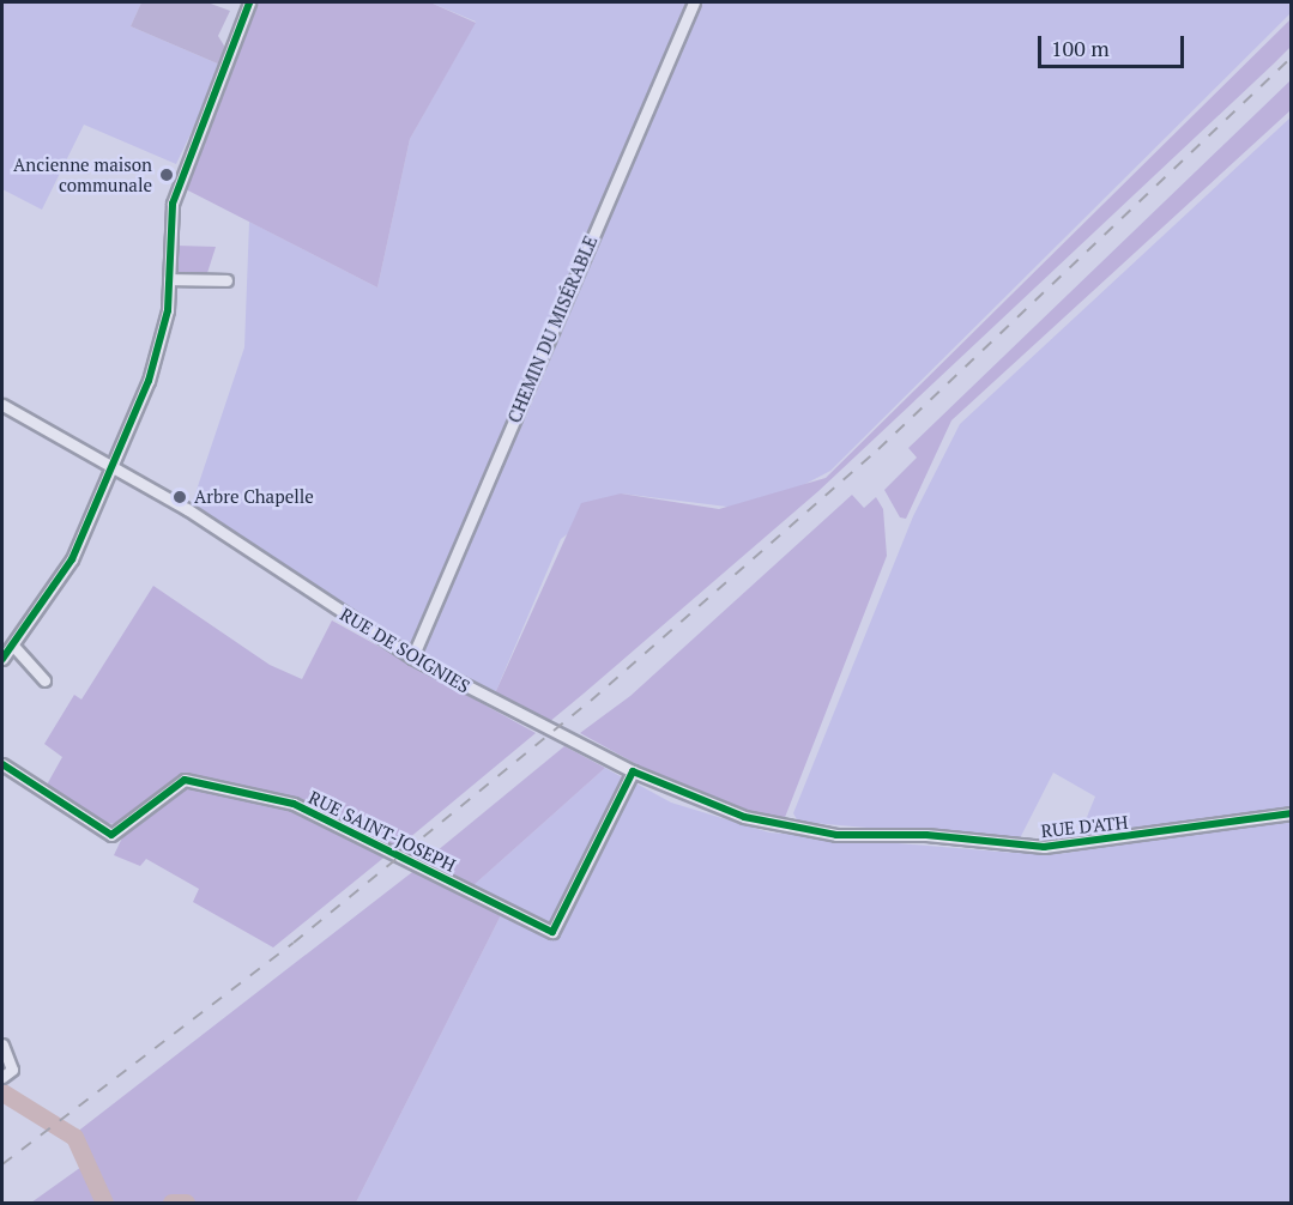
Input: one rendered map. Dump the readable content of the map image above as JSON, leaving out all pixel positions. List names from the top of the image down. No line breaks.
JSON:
{"streets":{"street":["CHEMIN DU MISÉRABLE","RUE DE SOIGNIES","RUE D'ATH","RUE SAINT-JOSEPH"]},"crossings":[["CHEMIN DU MISÉRABLE","RUE DE SOIGNIES"],["RUE DE SOIGNIES","RUE D'ATH"],["RUE DE SOIGNIES","RUE SAINT-JOSEPH"]],"places":["Ancienne maison communale","Arbre Chapelle"],"scale_bar":"100 m"}
